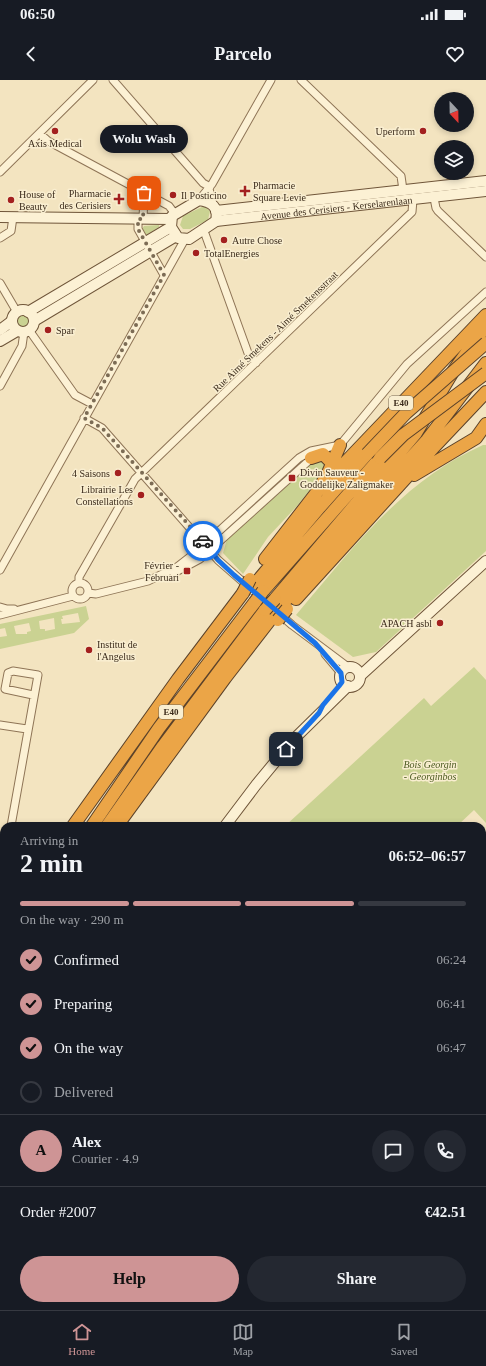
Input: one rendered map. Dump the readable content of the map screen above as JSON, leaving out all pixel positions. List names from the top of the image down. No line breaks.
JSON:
{"streets":{"highway":["E40"],"street":["Avenue des Cerisiers - Kerselarenlaan","Rue Aimé Smekens - Aimé Smekensstraat"]},"crossings":[["Avenue des Cerisiers - Kerselarenlaan","Rue Aimé Smekens - Aimé Smekensstraat"]],"parks":["Bois Georgin - Georginbos"],"places":{"other":["Axis Medical","Uperform","Wolu Wash","Il Posticino","House of Beauty","Autre Chose","TotalEnergies","Spar","4 Saisons","Librairie Les Constellations","APACH asbl","Institut de l'Angelus"],"health":["Pharmacie Square Levie","Pharmacie des Cerisiers"],"transit":["Divin Sauveur - Goddelijke Zaligmaker","Février - Februari"]},"north":"bottom","page":{"status":"06:50","header":"Parcelo","bubble":"Wolu Wash","heading":["2 min","Arriving in","06:52–06:57"],"panel":["Alex","Courier · 4.9","Order #2007","€42.51"],"bar":"On the way · 290 m","list":[["Confirmed","06:24"],["Preparing","06:41"],["On the way","06:47"],"Delivered"],"round":"A","buttons":["Help","Share"],"tabs":["Home","Map","Saved"]}}
